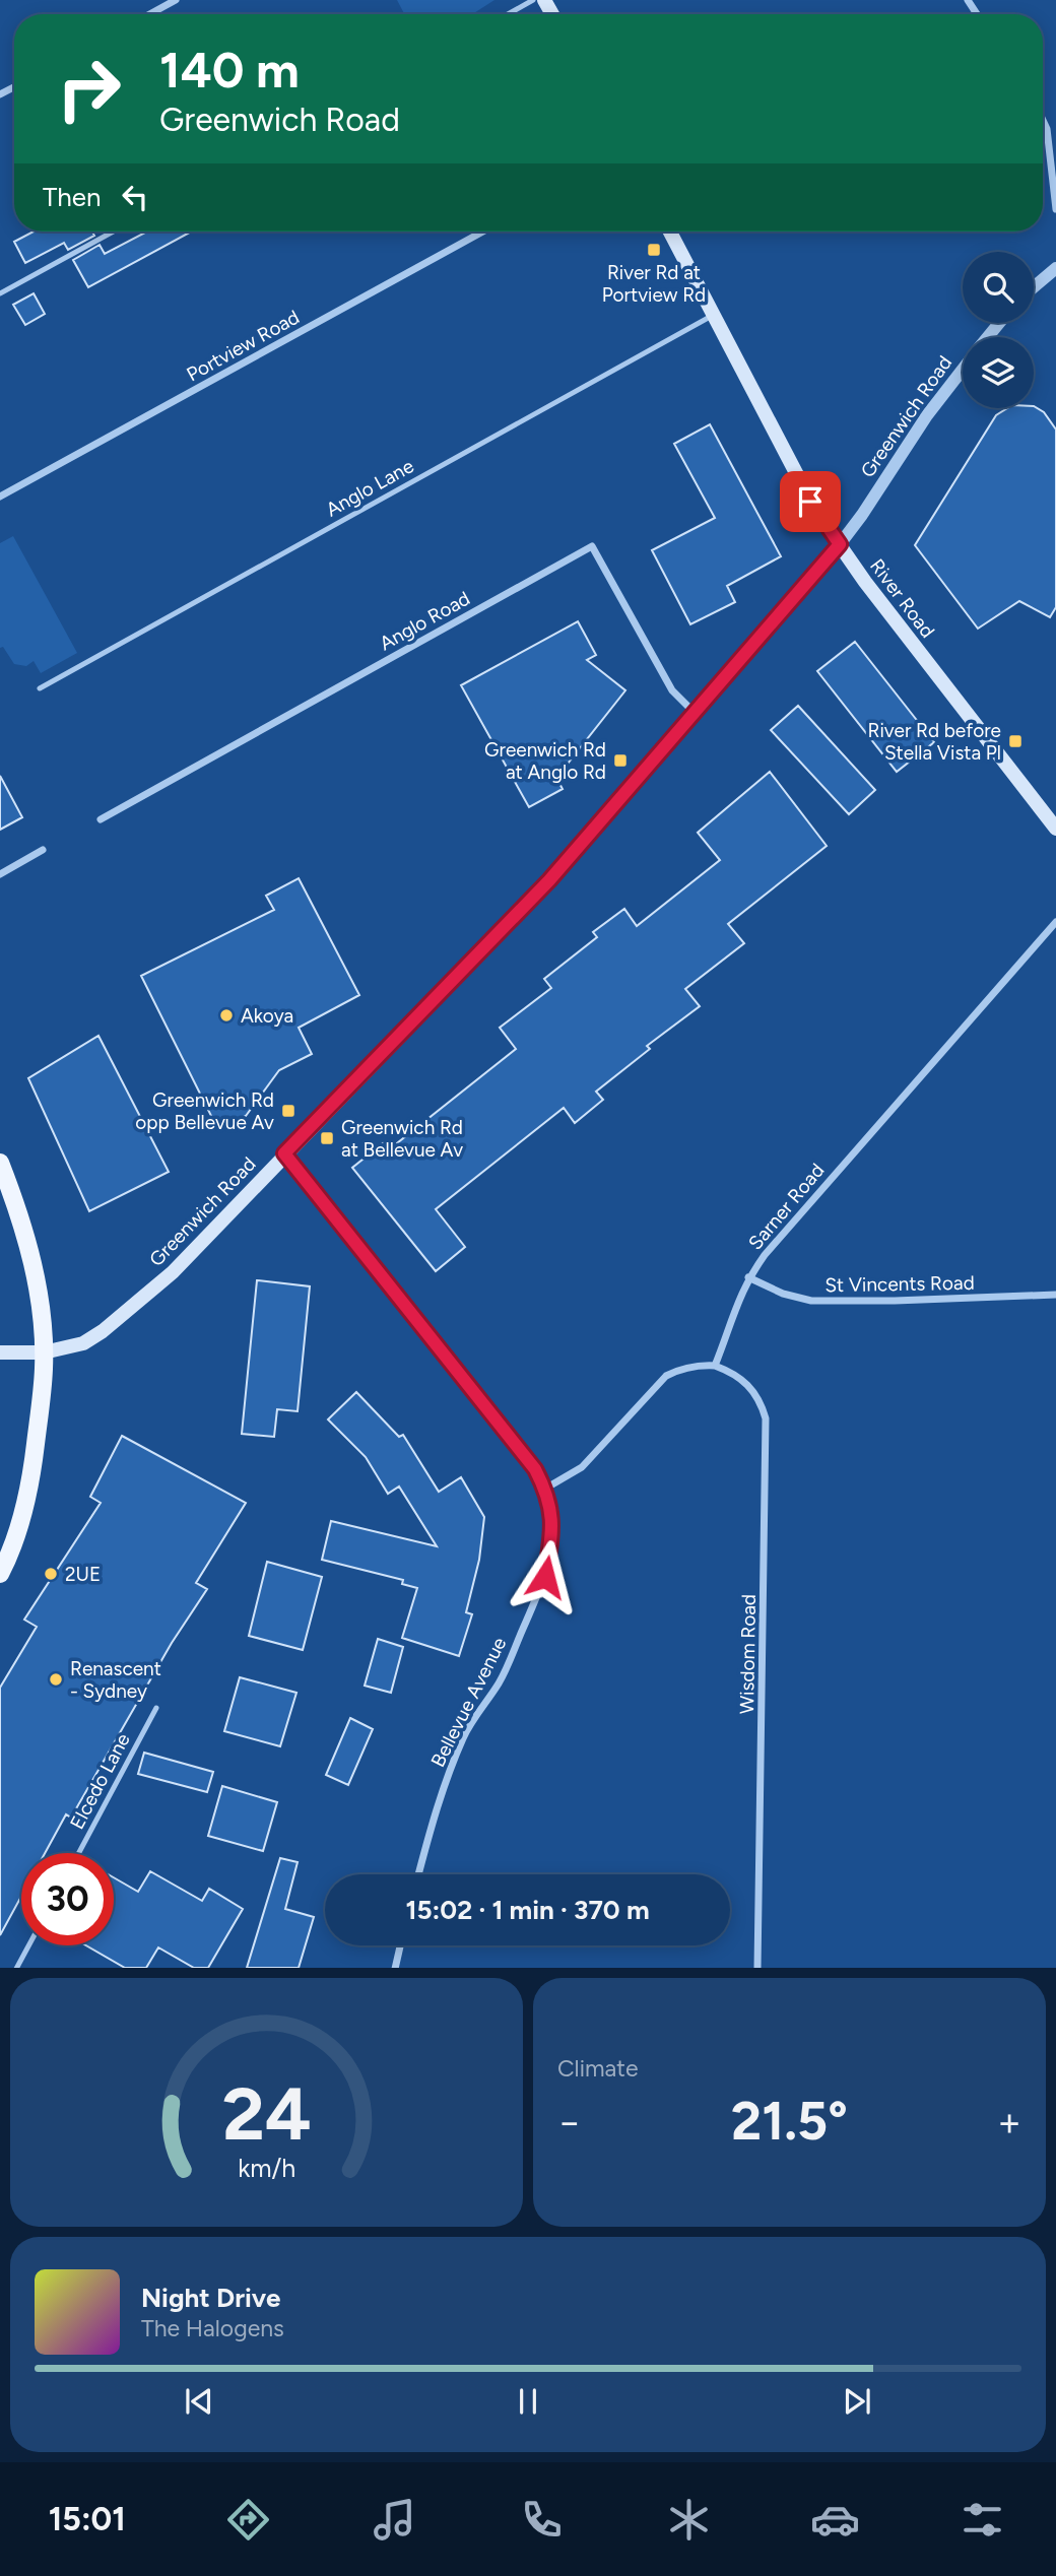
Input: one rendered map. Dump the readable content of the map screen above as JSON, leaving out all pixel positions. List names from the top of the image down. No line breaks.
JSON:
{"streets":{"main road":["Greenwich Road","River Road"],"street":["Portview Road","Anglo Road","Sarner Road","St Vincents Road","Wisdom Road","Bellevue Avenue"],"lane":["Anglo Lane","Elcedo Lane"]},"crossings":[["Greenwich Road","River Road"],["Greenwich Road","Anglo Road"],["Greenwich Road","Bellevue Avenue"],["Anglo Lane","River Road"],["Sarner Road","St Vincents Road"],["Sarner Road","Wisdom Road"]],"places":{"transit":["River Rd at Portview Rd","River Rd before Stella Vista Pl","Greenwich Rd at Anglo Rd","Greenwich Rd opp Bellevue Av","Greenwich Rd at Bellevue Av"],"other":["Akoya","2UE","Renascent - Sydney"]},"page":{"turn":["140 m","Greenwich Road"],"then":"Then","limit":"30","trip":"15:02 · 1 min · 370 m","tile":"Climate","heat":["−","21.5°","+"],"song":["Night Drive","The Halogens"],"tabs":"15:01","gauge":["24","km/h"]}}
